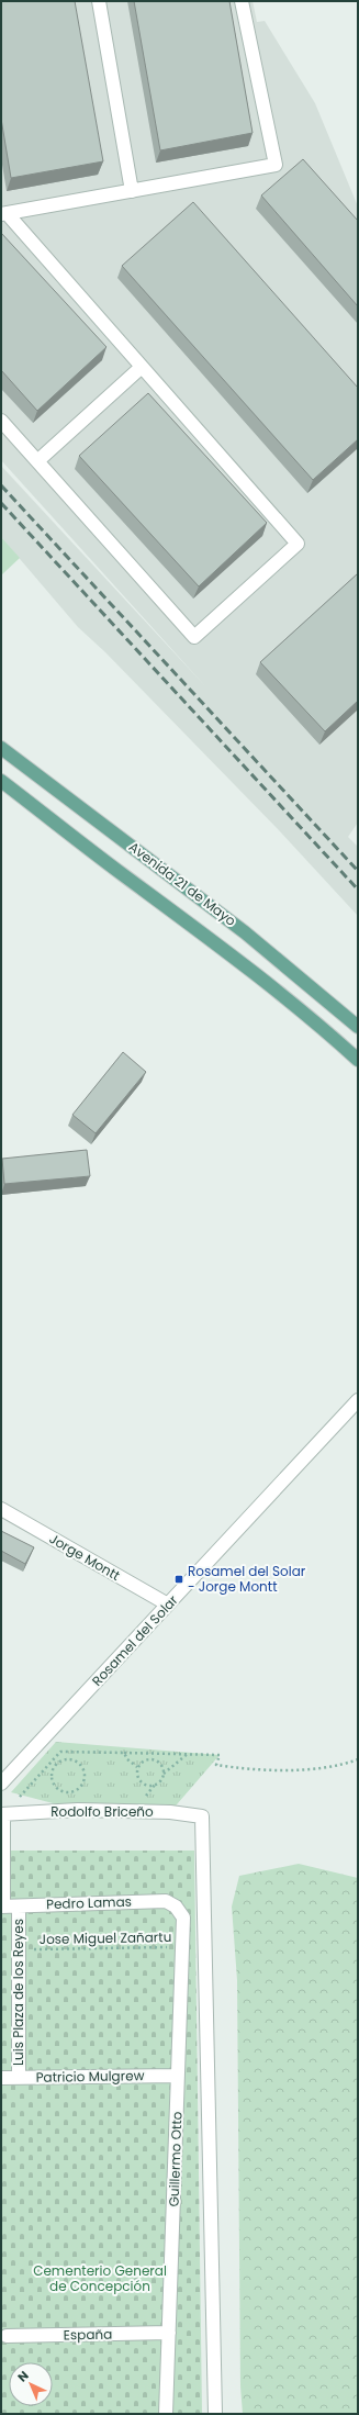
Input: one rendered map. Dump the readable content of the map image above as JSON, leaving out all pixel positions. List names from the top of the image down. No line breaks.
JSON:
{"streets":{"main road":["Avenida 21 de Mayo"],"street":["Jorge Montt","Rosamel del Solar","Rodolfo Briceño","Pedro Lamas","Luis Plaza de los Reyes","Patricio Mulgrew","Guillermo Otto","España"],"path":["Jose Miguel Zañartu"]},"crossings":[["Jorge Montt","Rosamel del Solar"],["Pedro Lamas","Luis Plaza de los Reyes"],["Pedro Lamas","Guillermo Otto"],["Jose Miguel Zañartu","Luis Plaza de los Reyes"],["Jose Miguel Zañartu","Guillermo Otto"],["Luis Plaza de los Reyes","Patricio Mulgrew"],["Patricio Mulgrew","Guillermo Otto"],["Guillermo Otto","España"]],"parks":["Cementerio General de Concepción"],"places":{"transit":["Rosamel del Solar - Jorge Montt"]},"north":"top left"}
